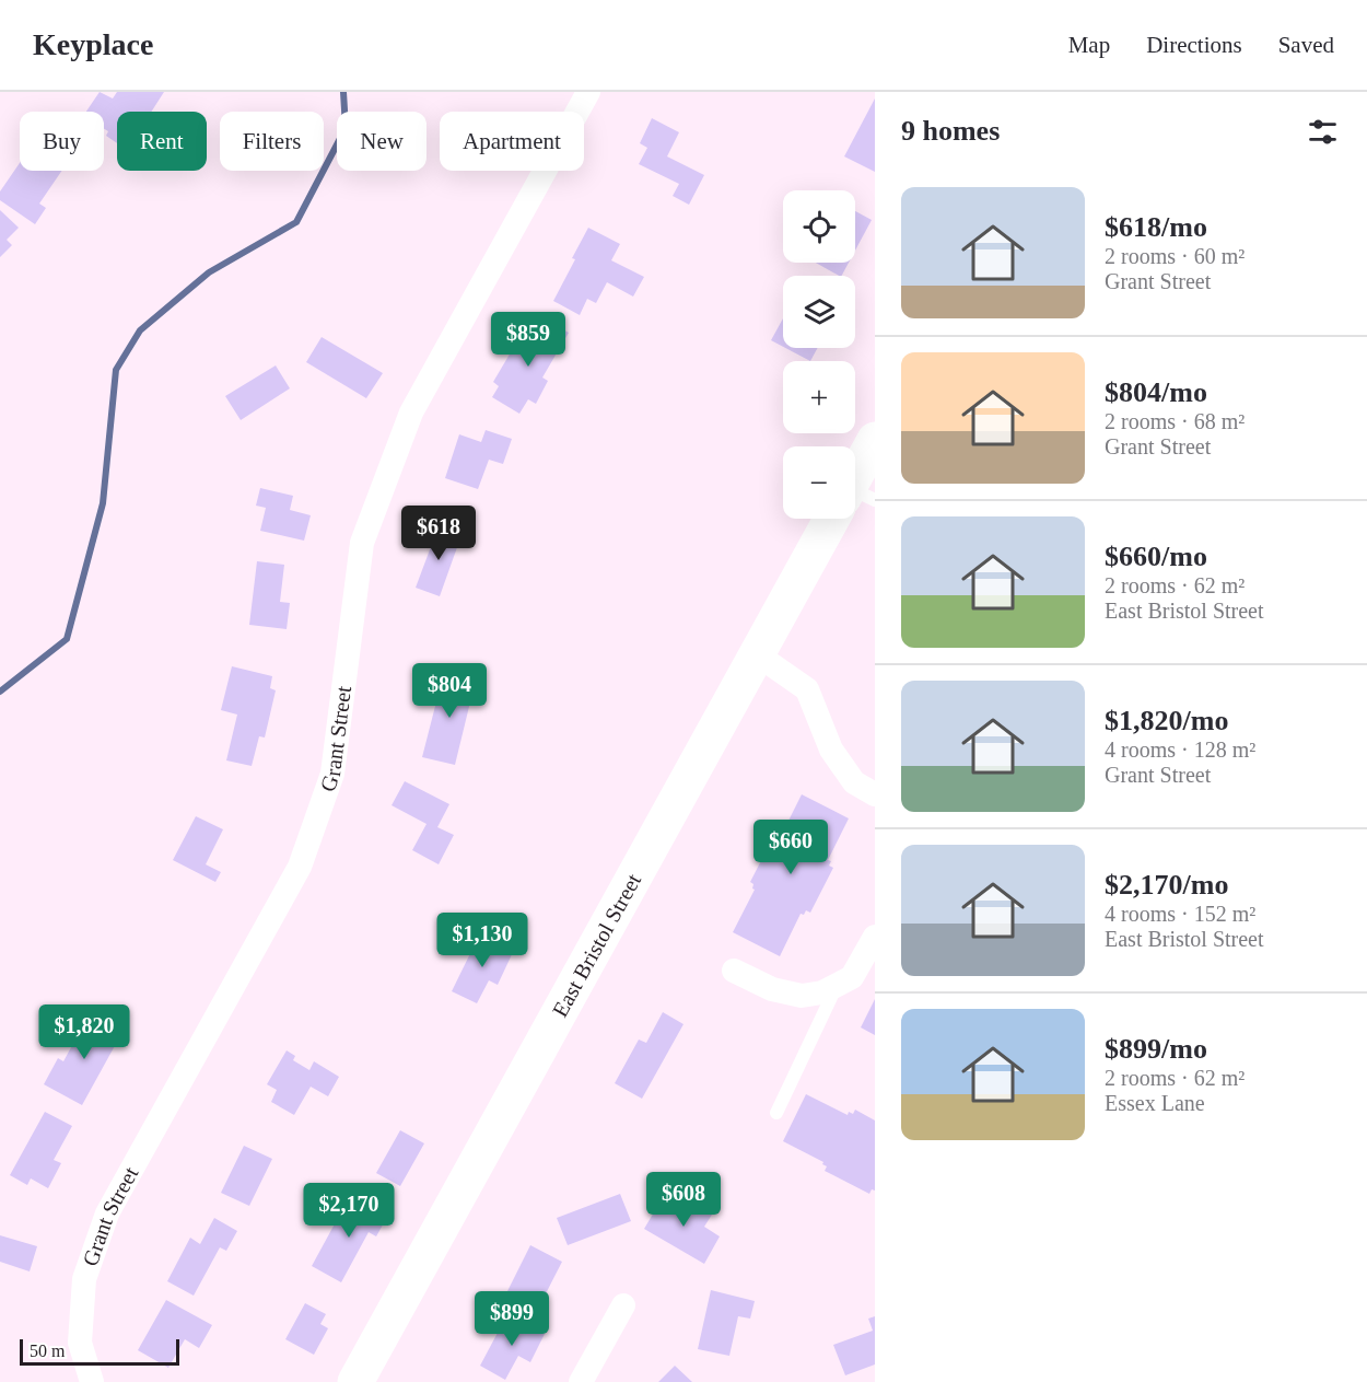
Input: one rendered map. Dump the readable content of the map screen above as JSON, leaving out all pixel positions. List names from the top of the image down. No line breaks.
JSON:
{"streets":{"main road":["East Bristol Street"],"street":["Grant Street"]},"scale_bar":"50 m","page":{"header":"Keyplace","nav":["Map","Directions","Saved"],"heading":"9 homes","chip":["Buy","Rent","Filters","New","Apartment"],"list":[{"name":"$618/mo","note":"2 rooms · 60 m² · Grant Street"},{"name":"$804/mo","note":"2 rooms · 68 m² · Grant Street"},{"name":"$660/mo","note":"2 rooms · 62 m² · East Bristol Street"},{"name":"$1,820/mo","note":"4 rooms · 128 m² · Grant Street"},{"name":"$2,170/mo","note":"4 rooms · 152 m² · East Bristol Street"},{"name":"$899/mo","note":"2 rooms · 62 m² · Essex Lane"}],"map_buttons":["+","−"],"price":["$859","$618","$804","$660","$1,130","$1,820","$608","$2,170","$899"],"scale":"50 m"}}
